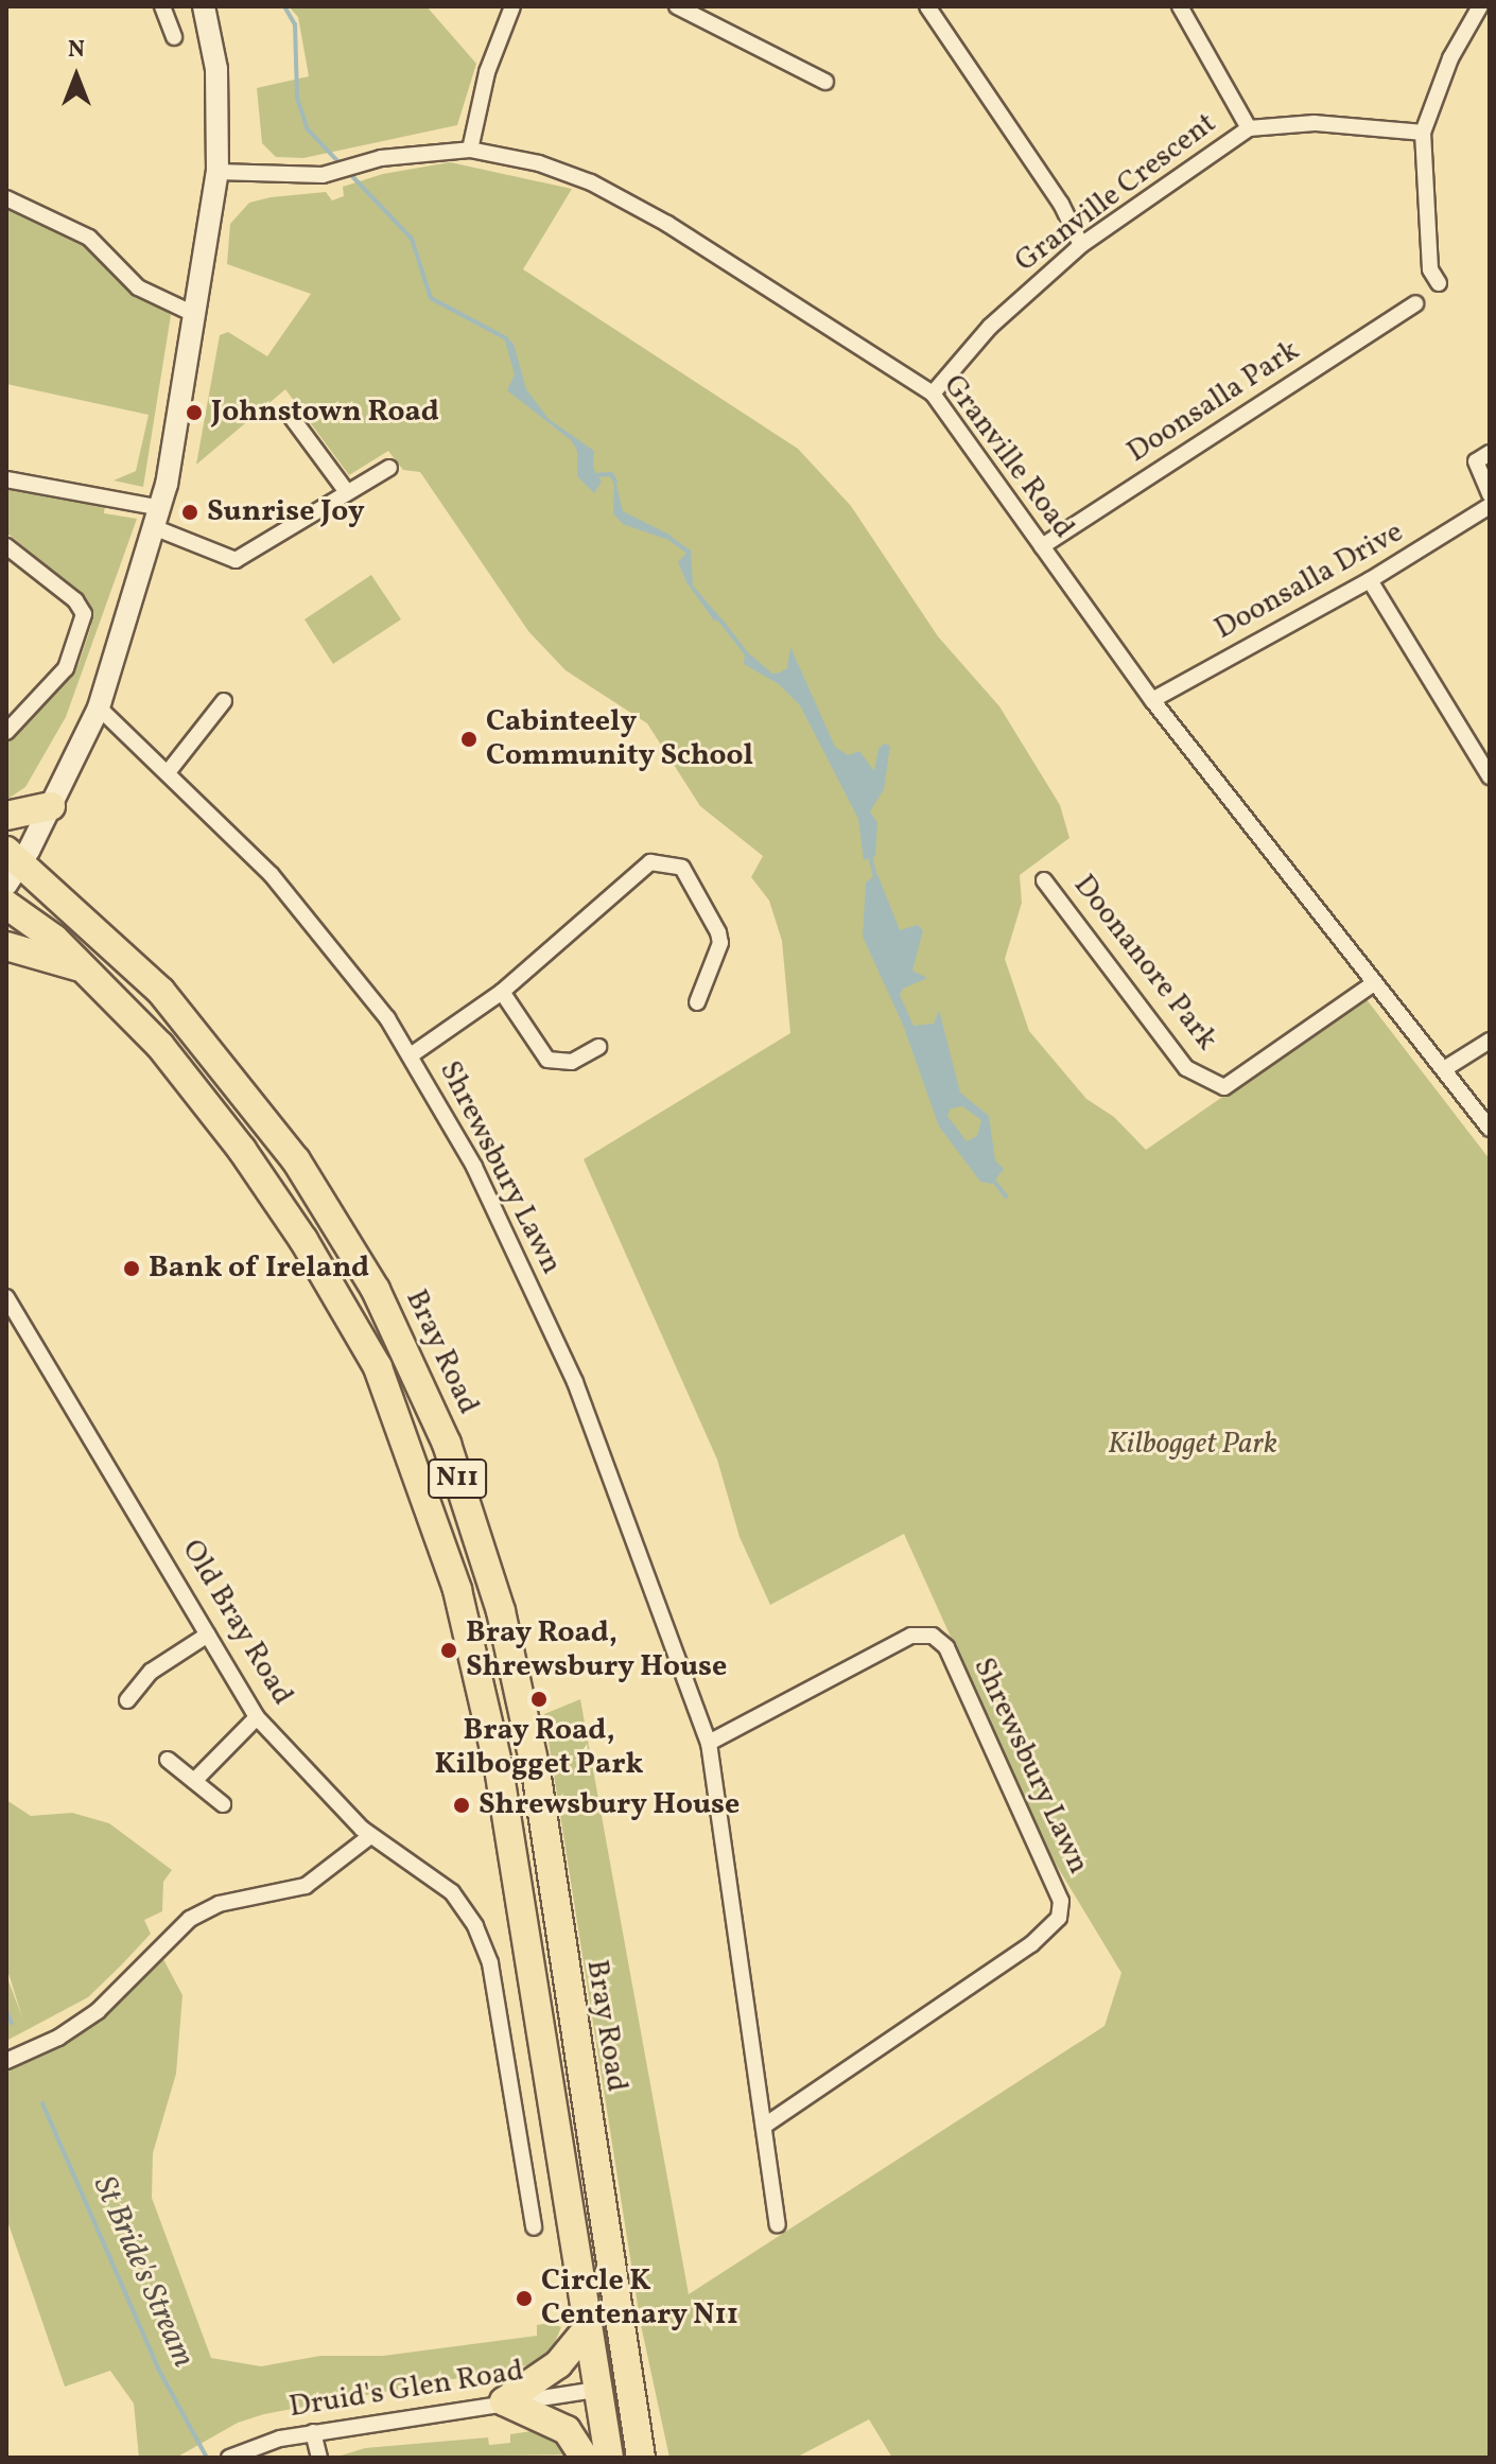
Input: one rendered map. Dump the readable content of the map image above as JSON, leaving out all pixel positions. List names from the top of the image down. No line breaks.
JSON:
{"streets":{"highway":["Bray Road","N11"],"street":["Granville Crescent","Doonsalla Park","Granville Road","Doonsalla Drive","Doonanore Park","Shrewsbury Lawn","Old Bray Road","Druid's Glen Road"]},"crossings":[["Granville Crescent","Granville Road"],["Doonsalla Park","Granville Road"],["Granville Road","Doonsalla Drive"],["Granville Road","Doonanore Park"],["N11","Druid's Glen Road"]],"water":["St Bride's Stream"],"parks":["Kilbogget Park"],"places":["Johnstown Road","Sunrise Joy","Cabinteely Community School","Bank of Ireland","Bray Road, Shrewsbury House","Bray Road, Kilbogget Park","Shrewsbury House","Circle K Centenary N11"],"north":"top"}
